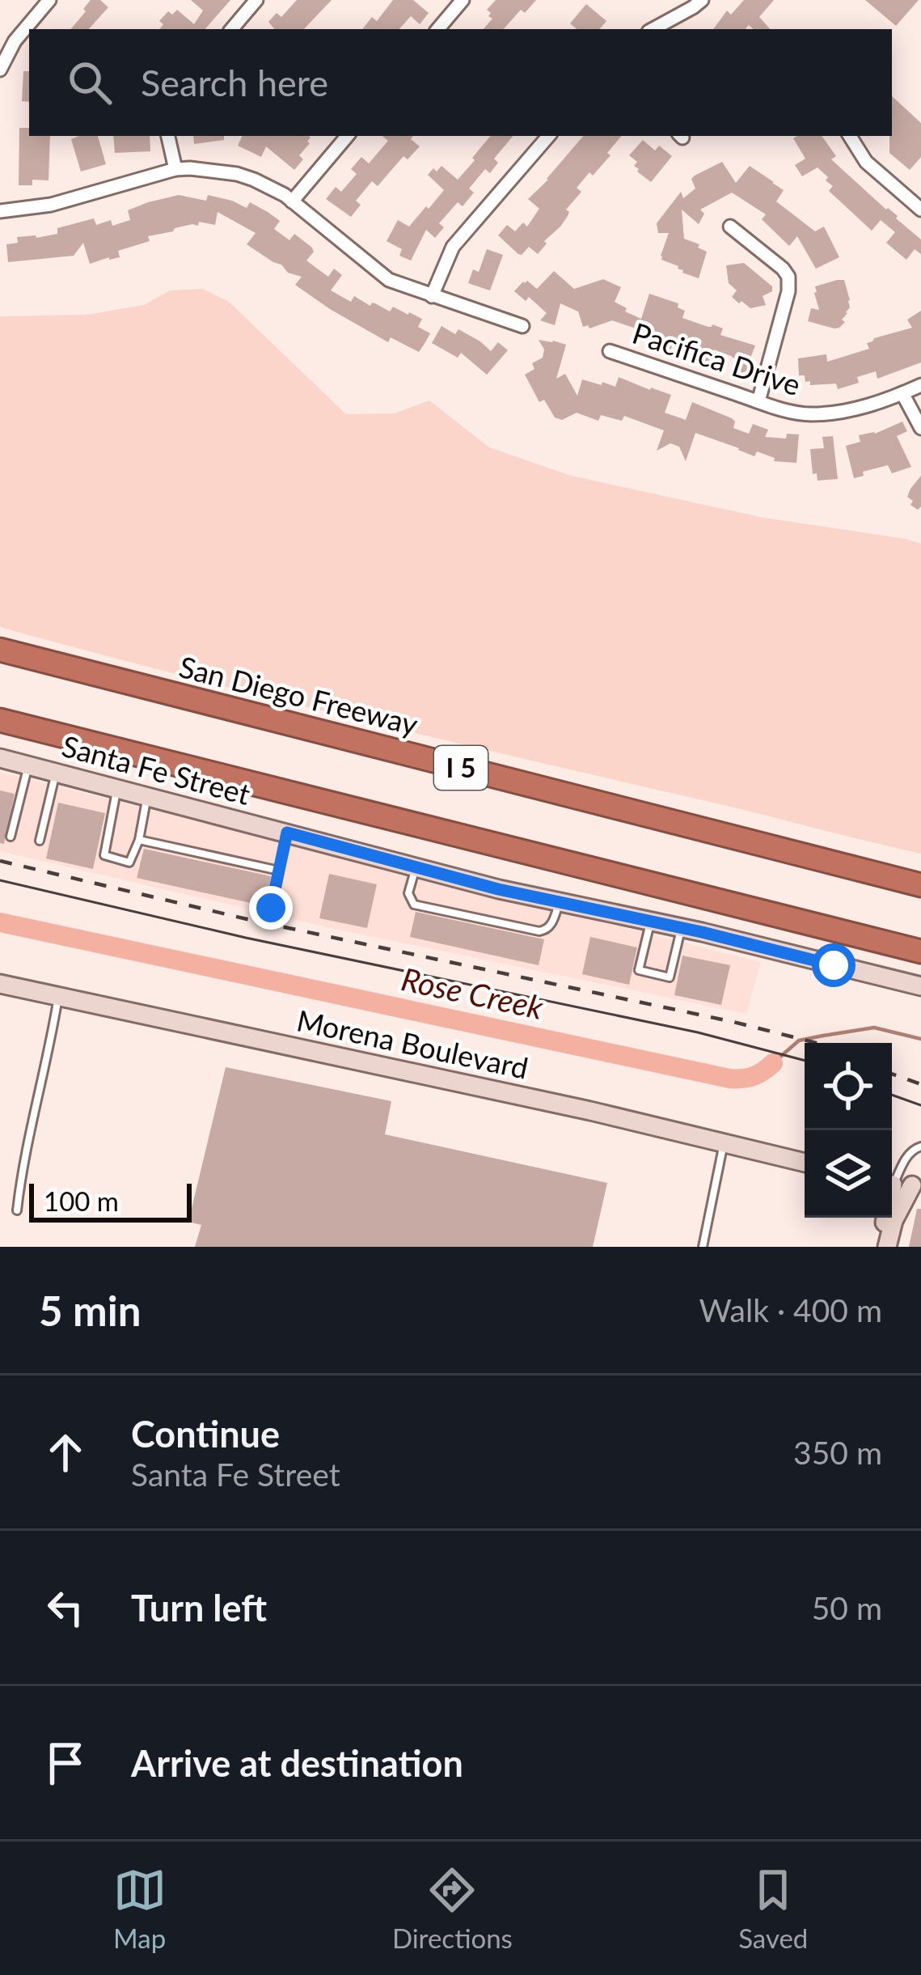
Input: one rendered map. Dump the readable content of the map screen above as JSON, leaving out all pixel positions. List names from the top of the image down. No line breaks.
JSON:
{"streets":{"highway":["San Diego Freeway","I 5"],"street":["Pacifica Drive","Santa Fe Street","Morena Boulevard"]},"water":["Rose Creek"],"scale_bar":"100 m","page":{"search":"Search here","scale":"100 m","heading":["5 min","Walk · 400 m"],"list":[["Continue","Santa Fe Street","350 m"],["Turn left","50 m"],"Arrive at destination"],"nav":["Map","Directions","Saved"]}}
